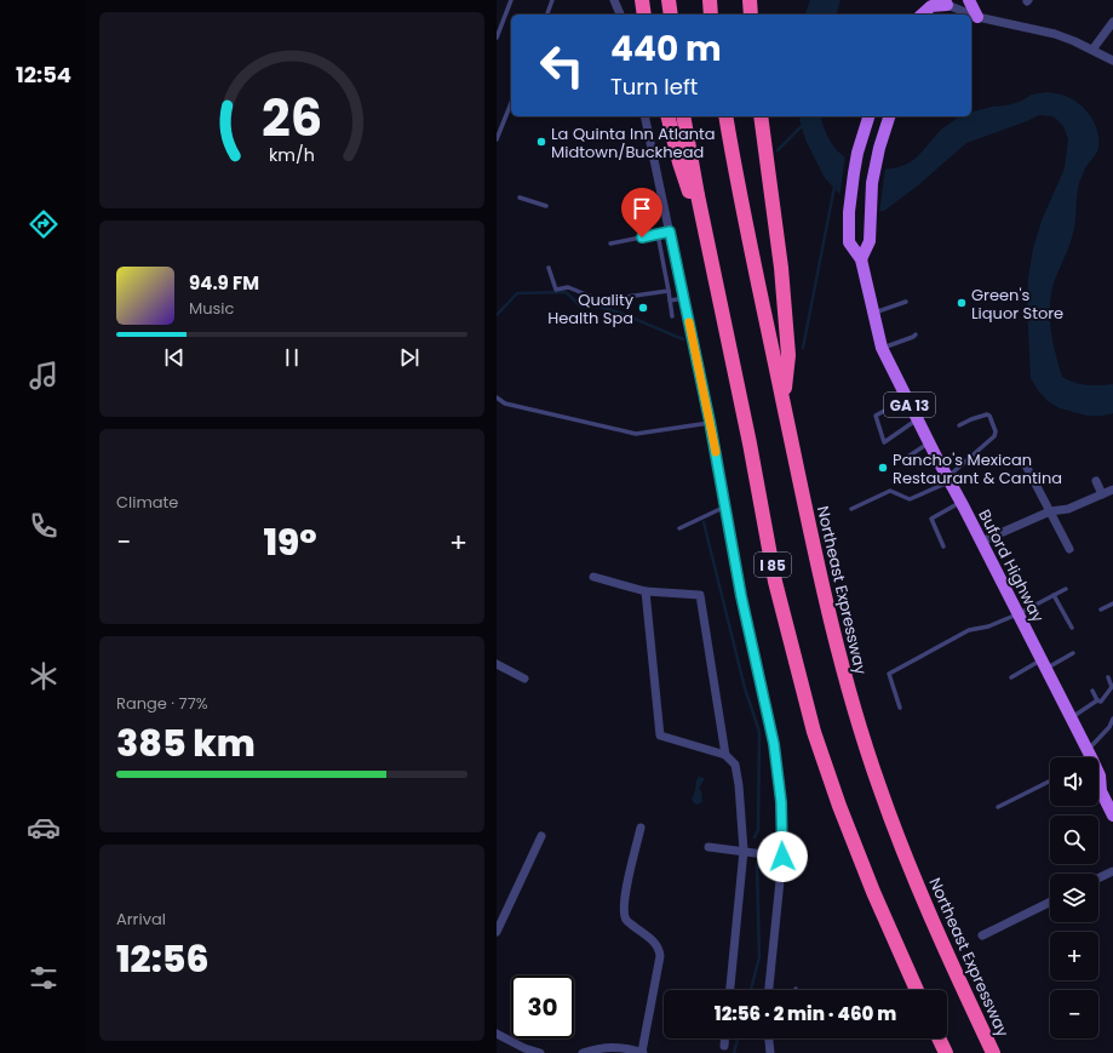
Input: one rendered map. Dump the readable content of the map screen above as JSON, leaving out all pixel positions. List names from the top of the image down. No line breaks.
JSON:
{"streets":{"highway":["I 85","Northeast Expressway"],"main road":["GA 13","Buford Highway"]},"places":["La Quinta Inn Atlanta Midtown/Buckhead","Green's Liquor Store","Quality Health Spa","Pancho's Mexican Restaurant & Cantina"],"page":{"tabs":"12:54","turn":["440 m","Turn left"],"song":["94.9 FM","Music"],"tile":["Climate",["Range · 77%","385 km"],["Arrival","12:56"]],"heat":["−","19°","+"],"map_buttons":["+","−"],"limit":"30","trip":"12:56 · 2 min · 460 m","gauge":["26","km/h"]}}
